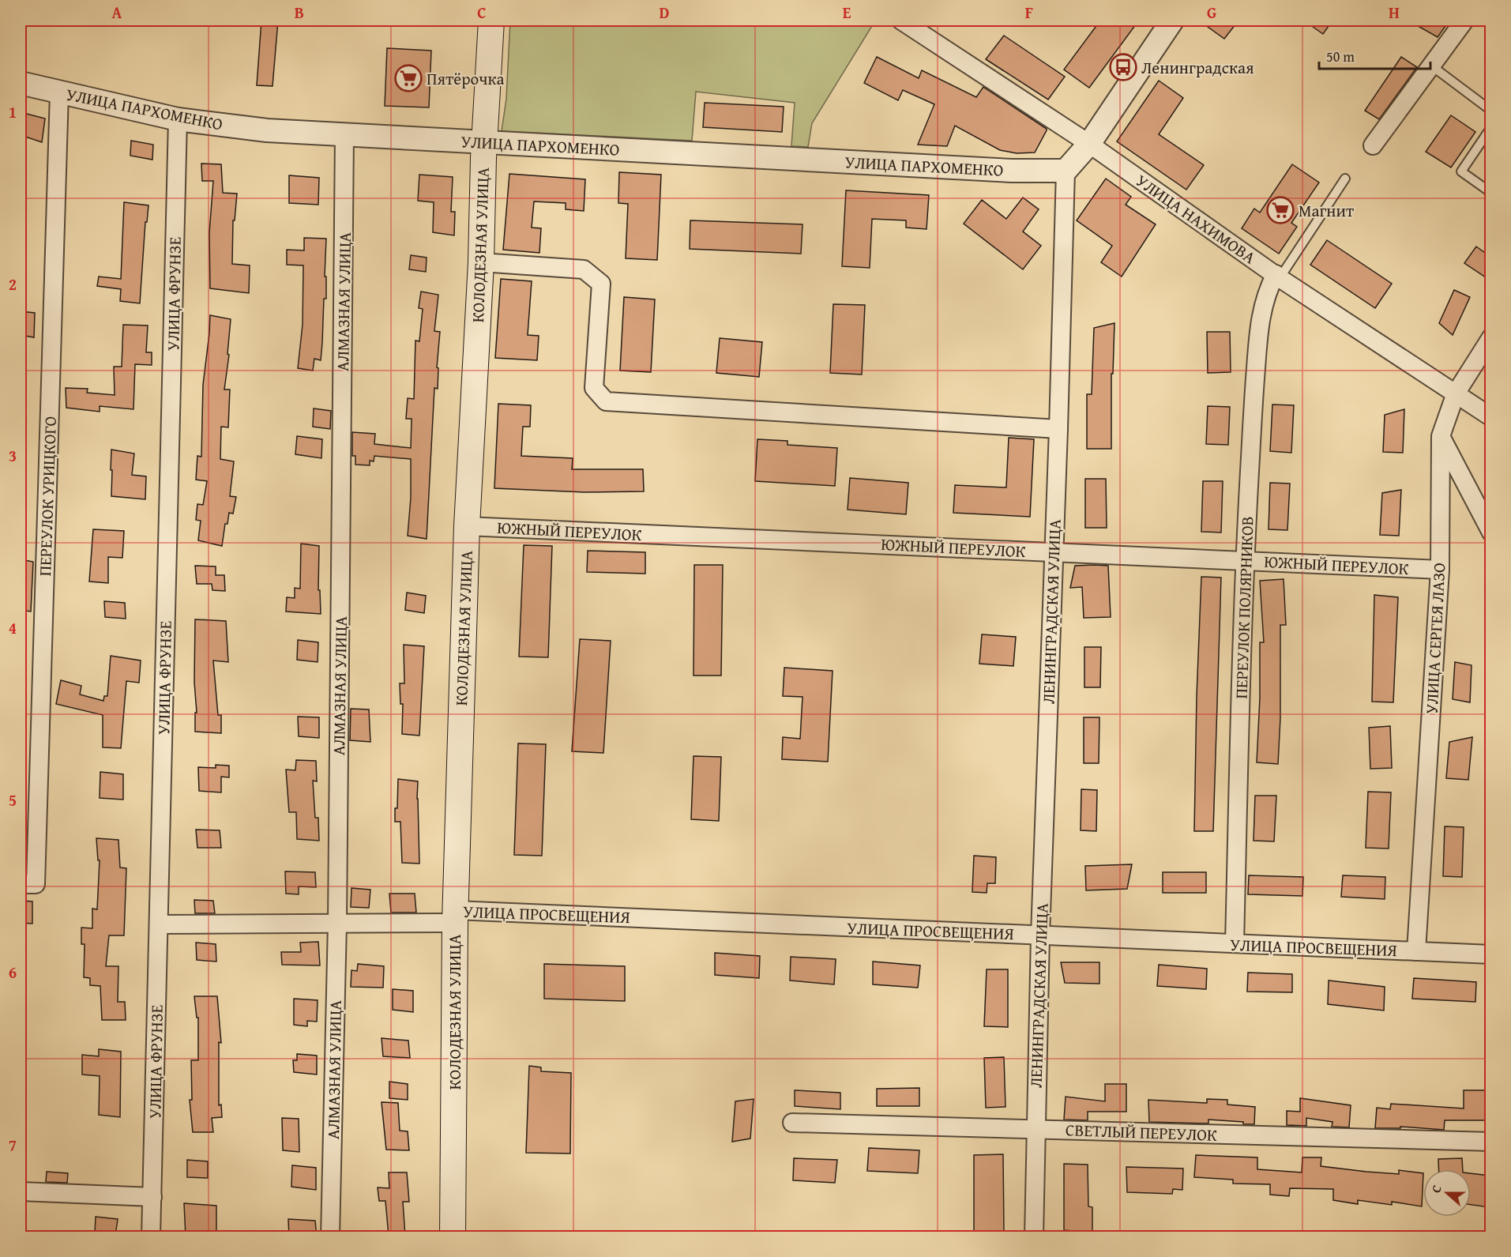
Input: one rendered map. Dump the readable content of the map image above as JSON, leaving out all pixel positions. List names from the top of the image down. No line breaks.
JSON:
{"streets":{"main road":["КОЛОДЕЗНАЯ УЛИЦА"],"street":["УЛИЦА ПАРХОМЕНКО","УЛИЦА НАХИМОВА","УЛИЦА ФРУНЗЕ","АЛМАЗНАЯ УЛИЦА","ПЕРЕУЛОК УРИЦКОГО","ЮЖНЫЙ ПЕРЕУЛОК","ПЕРЕУЛОК ПОЛЯРНИКОВ","ЛЕНИНГРАДСКАЯ УЛИЦА","УЛИЦА СЕРГЕЯ ЛАЗО","УЛИЦА ПРОСВЕЩЕНИЯ","СВЕТЛЫЙ ПЕРЕУЛОК"]},"crossings":[["УЛИЦА ПАРХОМЕНКО","КОЛОДЕЗНАЯ УЛИЦА"],["УЛИЦА ПАРХОМЕНКО","УЛИЦА ФРУНЗЕ"],["УЛИЦА ПАРХОМЕНКО","АЛМАЗНАЯ УЛИЦА"],["УЛИЦА ПАРХОМЕНКО","ПЕРЕУЛОК УРИЦКОГО"],["УЛИЦА ПАРХОМЕНКО","ЛЕНИНГРАДСКАЯ УЛИЦА"],["УЛИЦА НАХИМОВА","ПЕРЕУЛОК ПОЛЯРНИКОВ"],["УЛИЦА НАХИМОВА","УЛИЦА СЕРГЕЯ ЛАЗО"],["КОЛОДЕЗНАЯ УЛИЦА","ЮЖНЫЙ ПЕРЕУЛОК"],["КОЛОДЕЗНАЯ УЛИЦА","УЛИЦА ПРОСВЕЩЕНИЯ"],["УЛИЦА ФРУНЗЕ","УЛИЦА ПРОСВЕЩЕНИЯ"],["АЛМАЗНАЯ УЛИЦА","УЛИЦА ПРОСВЕЩЕНИЯ"],["ЮЖНЫЙ ПЕРЕУЛОК","ПЕРЕУЛОК ПОЛЯРНИКОВ"],["ЮЖНЫЙ ПЕРЕУЛОК","ЛЕНИНГРАДСКАЯ УЛИЦА"],["ЮЖНЫЙ ПЕРЕУЛОК","УЛИЦА СЕРГЕЯ ЛАЗО"],["ПЕРЕУЛОК ПОЛЯРНИКОВ","УЛИЦА ПРОСВЕЩЕНИЯ"],["ЛЕНИНГРАДСКАЯ УЛИЦА","УЛИЦА ПРОСВЕЩЕНИЯ"],["ЛЕНИНГРАДСКАЯ УЛИЦА","СВЕТЛЫЙ ПЕРЕУЛОК"],["УЛИЦА СЕРГЕЯ ЛАЗО","УЛИЦА ПРОСВЕЩЕНИЯ"]],"places":{"bus stop":["Ленинградская"],"supermarket":["Пятёрочка","Магнит"]},"scale_bar":"50 m","north":"left","grid":{"columns":["A","B","C","D","E","F","G","H"],"rows":["1","2","3","4","5","6","7"]}}
